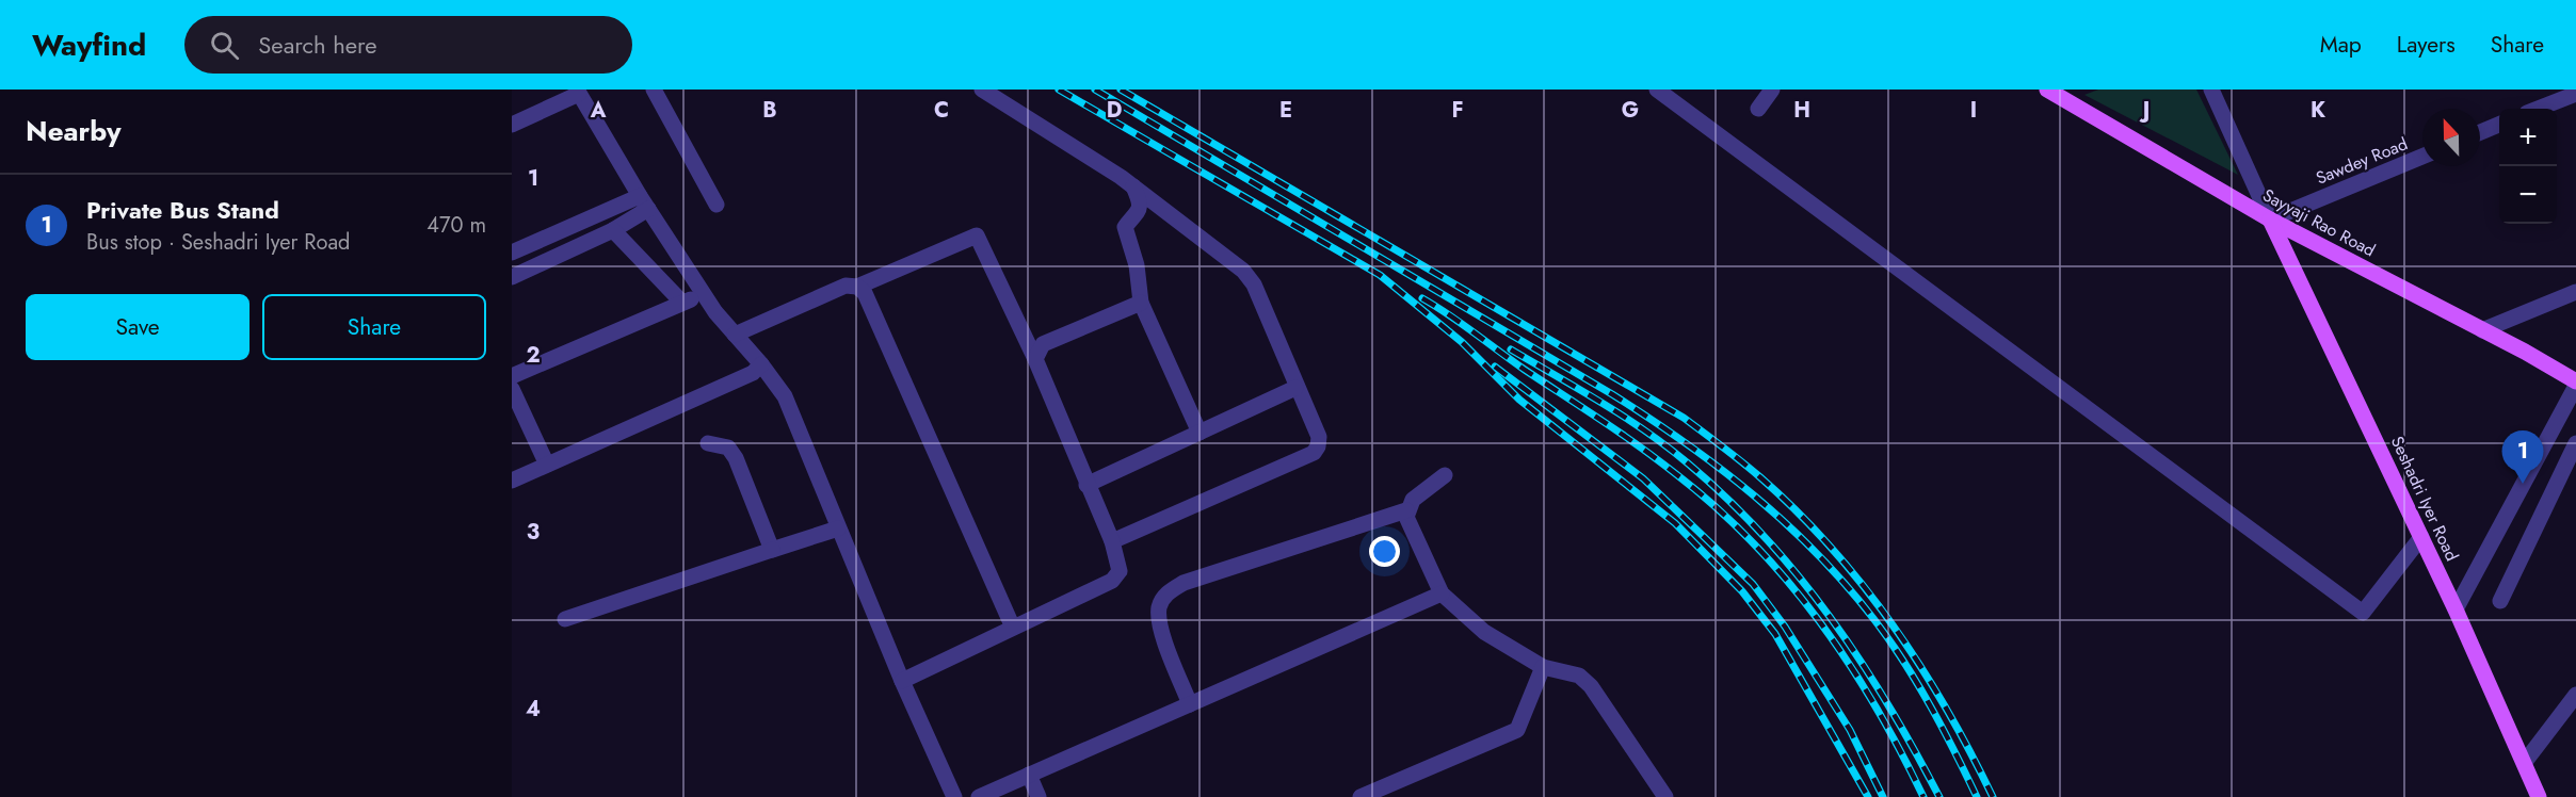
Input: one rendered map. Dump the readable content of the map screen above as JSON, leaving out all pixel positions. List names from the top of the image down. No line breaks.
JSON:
{"streets":{"main road":["Sayyaji Rao Road","Seshadri Iyer Road"],"street":["Sawdey Road"]},"crossings":[["Sawdey Road","Sayyaji Rao Road"],["Sawdey Road","Seshadri Iyer Road"],["Sayyaji Rao Road","Seshadri Iyer Road"]],"north":"top","page":{"header":"Wayfind","search":"Search here","nav":["Map","Layers","Share"],"heading":"Nearby","map_buttons":["+","−"],"list":[{"mark":"1","name":"Private Bus Stand","note":"Bus stop · Seshadri Iyer Road","value":"470 m"}],"buttons":["Save","Share"],"pins":"1"},"grid":{"columns":["A","B","C","D","E","F","G","H","I","J","K"],"rows":["1","2","3","4"]}}
